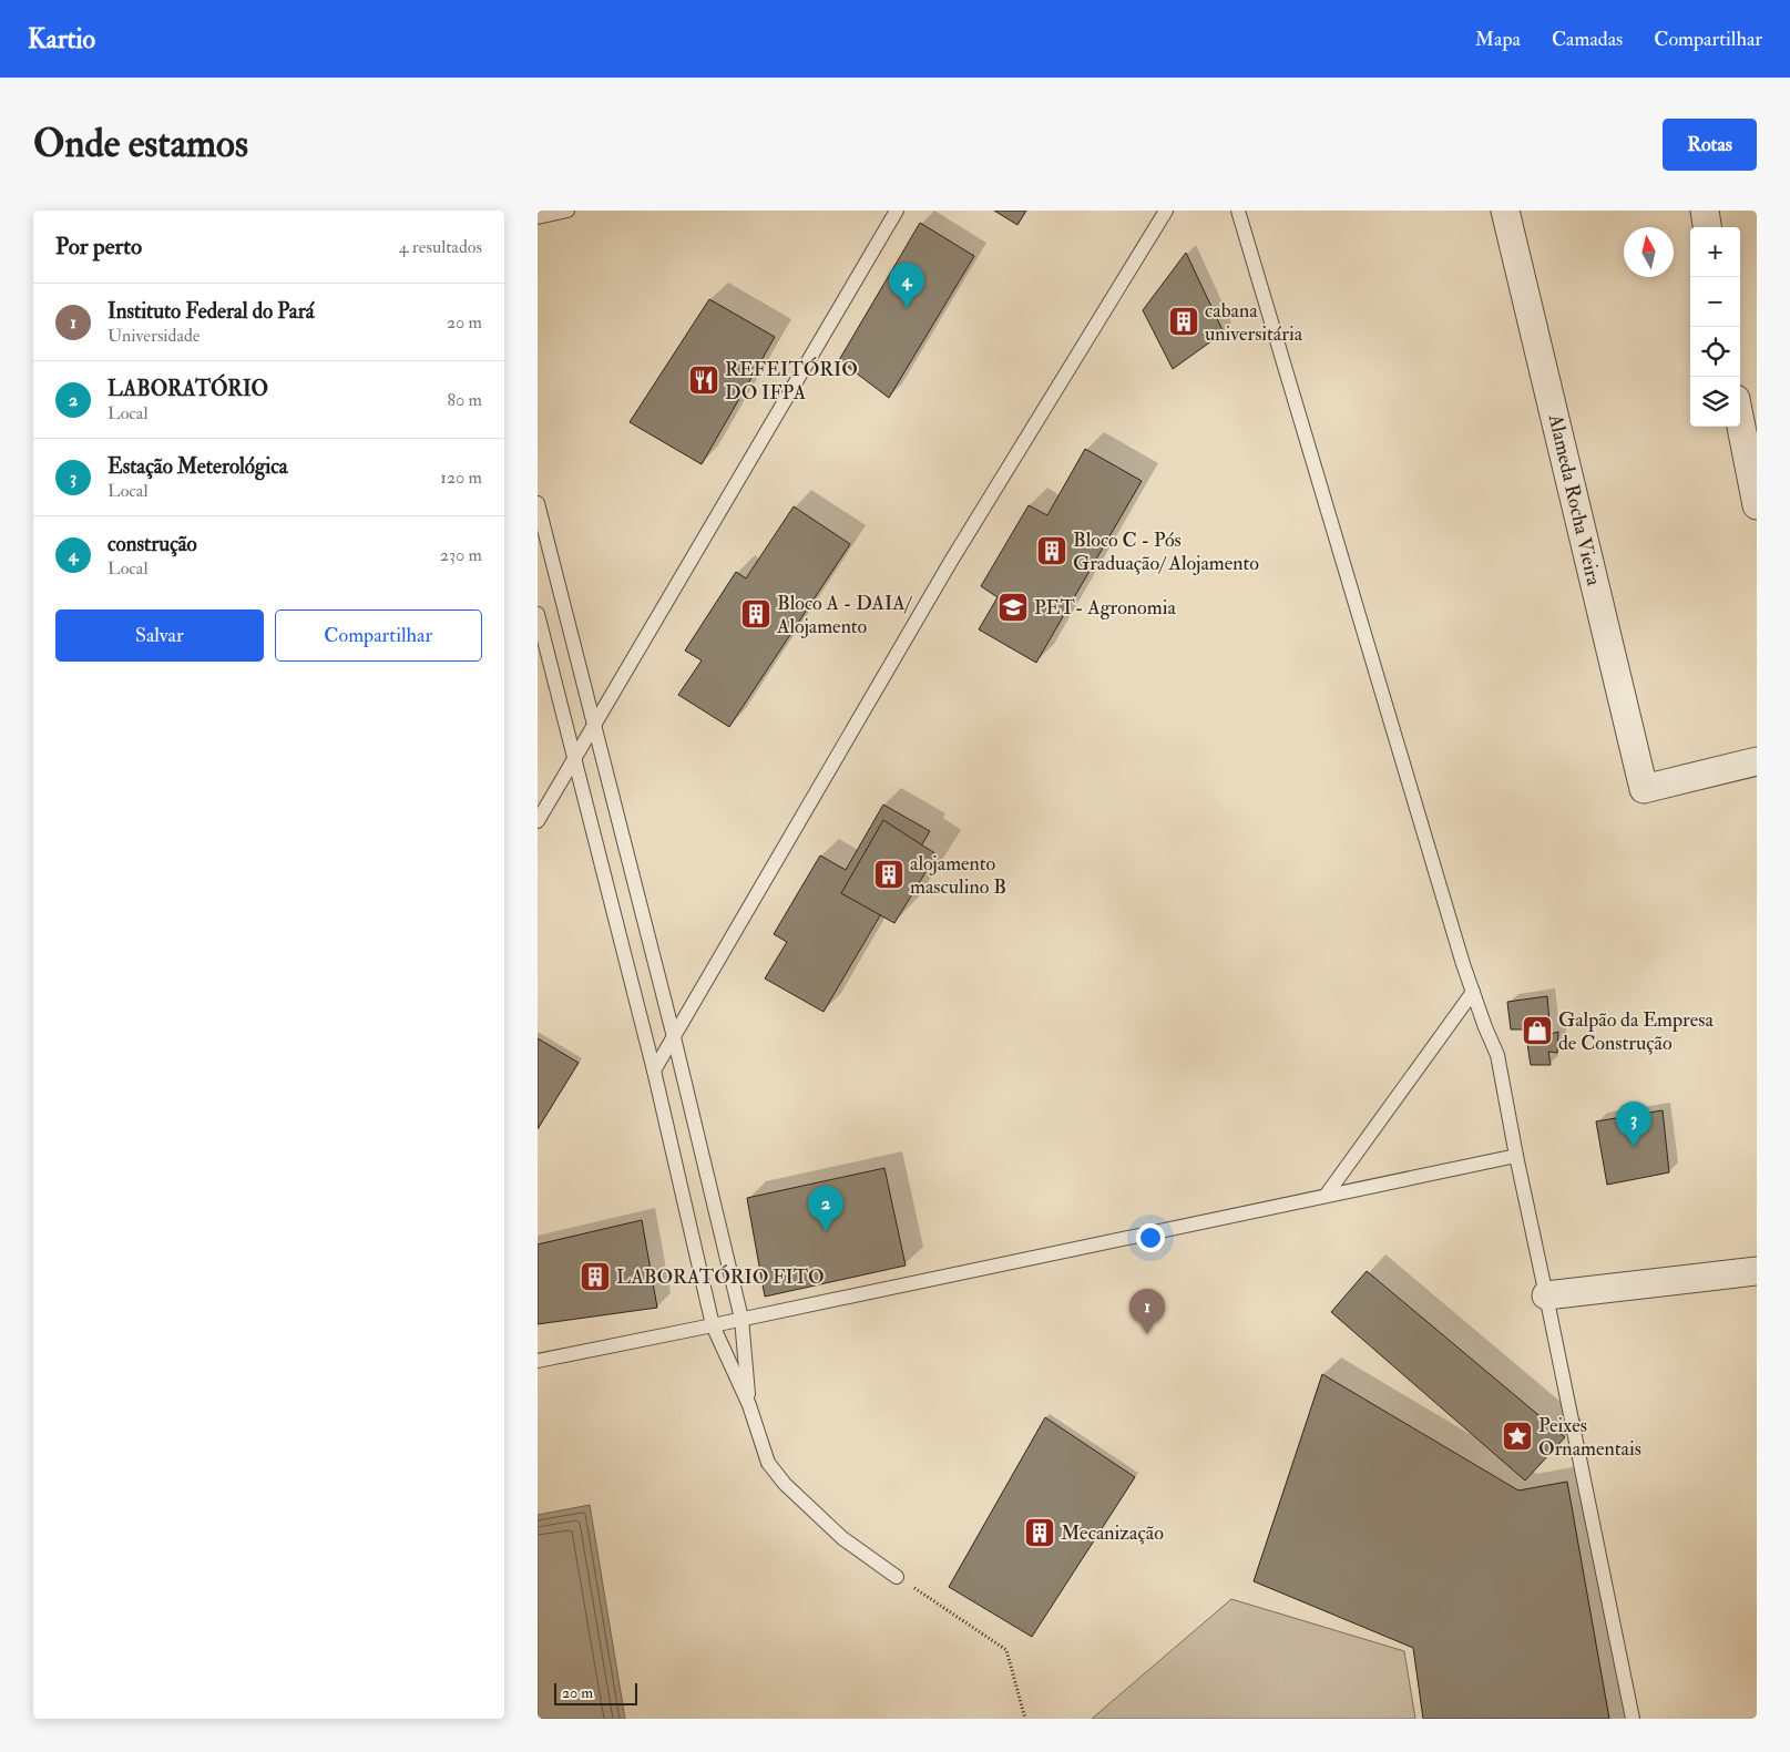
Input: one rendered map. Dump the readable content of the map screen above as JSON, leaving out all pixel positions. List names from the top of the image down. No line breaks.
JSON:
{"streets":{"street":["Alameda Rocha Vieira"]},"places":{"building":["cabana universitária","Bloco C - Pós Graduação/ Alojamento","Bloco A - DAIA/ Alojamento","alojamento masculino B","LABORATÓRIO FITO","Mecanização"],"restaurant":["REFEITÓRIO DO IFPA"],"school or university":["PET- Agronomia"],"shop":["Galpão da Empresa de Construção"],"place":["Peixes Ornamentais"]},"scale_bar":"20 m","north":"top","page":{"header":"Kartio","nav":["Mapa","Camadas","Compartilhar"],"buttons":["Rotas",["Salvar","Compartilhar"]],"title":"Onde estamos","heading":["Por perto","4 resultados"],"map_buttons":["+","−"],"pins":["4","3","2","1"],"list":[{"mark":"1","name":"Instituto Federal do Pará","note":"Universidade","value":"20 m"},{"mark":"2","name":"LABORATÓRIO","note":"Local","value":"80 m"},{"mark":"3","name":"Estação Meterológica","note":"Local","value":"120 m"},{"mark":"4","name":"construção","note":"Local","value":"230 m"}],"scale":"20 m"}}
